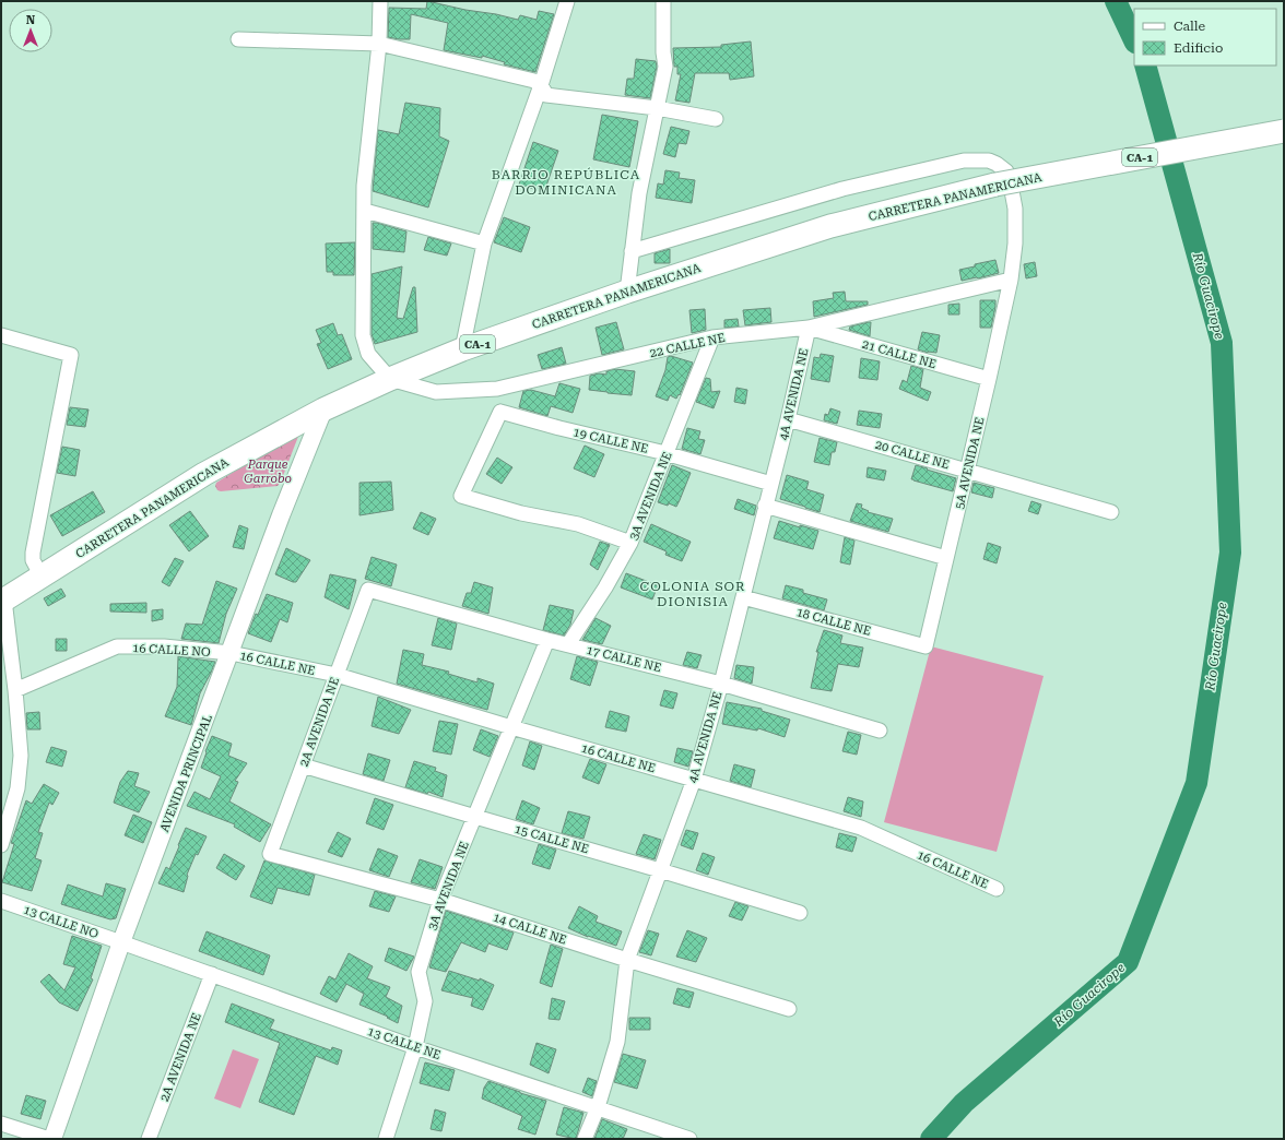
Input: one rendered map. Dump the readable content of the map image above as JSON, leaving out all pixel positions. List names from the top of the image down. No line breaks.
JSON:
{"streets":{"highway":["CA-1","CARRETERA PANAMERICANA"],"street":["22 CALLE NE","21 CALLE NE","4A AVENIDA NE","19 CALLE NE","20 CALLE NE","5A AVENIDA NE","3A AVENIDA NE","18 CALLE NE","16 CALLE NO","17 CALLE NE","16 CALLE NE","2A AVENIDA NE","AVENIDA PRINCIPAL","15 CALLE NE","13 CALLE NO","14 CALLE NE","13 CALLE NE"]},"crossings":[["CARRETERA PANAMERICANA","22 CALLE NE"],["CARRETERA PANAMERICANA","AVENIDA PRINCIPAL"],["22 CALLE NE","21 CALLE NE"],["22 CALLE NE","4A AVENIDA NE"],["22 CALLE NE","5A AVENIDA NE"],["22 CALLE NE","3A AVENIDA NE"],["21 CALLE NE","4A AVENIDA NE"],["21 CALLE NE","5A AVENIDA NE"],["4A AVENIDA NE","19 CALLE NE"],["4A AVENIDA NE","20 CALLE NE"],["4A AVENIDA NE","18 CALLE NE"],["4A AVENIDA NE","17 CALLE NE"],["4A AVENIDA NE","16 CALLE NE"],["4A AVENIDA NE","15 CALLE NE"],["4A AVENIDA NE","14 CALLE NE"],["4A AVENIDA NE","13 CALLE NE"],["19 CALLE NE","3A AVENIDA NE"],["20 CALLE NE","5A AVENIDA NE"],["5A AVENIDA NE","18 CALLE NE"],["3A AVENIDA NE","17 CALLE NE"],["3A AVENIDA NE","16 CALLE NE"],["3A AVENIDA NE","15 CALLE NE"],["3A AVENIDA NE","14 CALLE NE"],["3A AVENIDA NE","13 CALLE NE"],["16 CALLE NO","16 CALLE NE"],["16 CALLE NO","AVENIDA PRINCIPAL"],["17 CALLE NE","2A AVENIDA NE"],["16 CALLE NE","2A AVENIDA NE"],["16 CALLE NE","AVENIDA PRINCIPAL"],["2A AVENIDA NE","15 CALLE NE"],["2A AVENIDA NE","14 CALLE NE"],["2A AVENIDA NE","13 CALLE NE"],["AVENIDA PRINCIPAL","13 CALLE NO"],["AVENIDA PRINCIPAL","13 CALLE NE"],["13 CALLE NO","13 CALLE NE"]],"districts":["BARRIO REPÚBLICA DOMINICANA","COLONIA SOR DIONISIA"],"water":["Río Guacirope"],"parks":["Parque Garrobo"],"legend":["Calle","Edificio"],"north":"top"}
